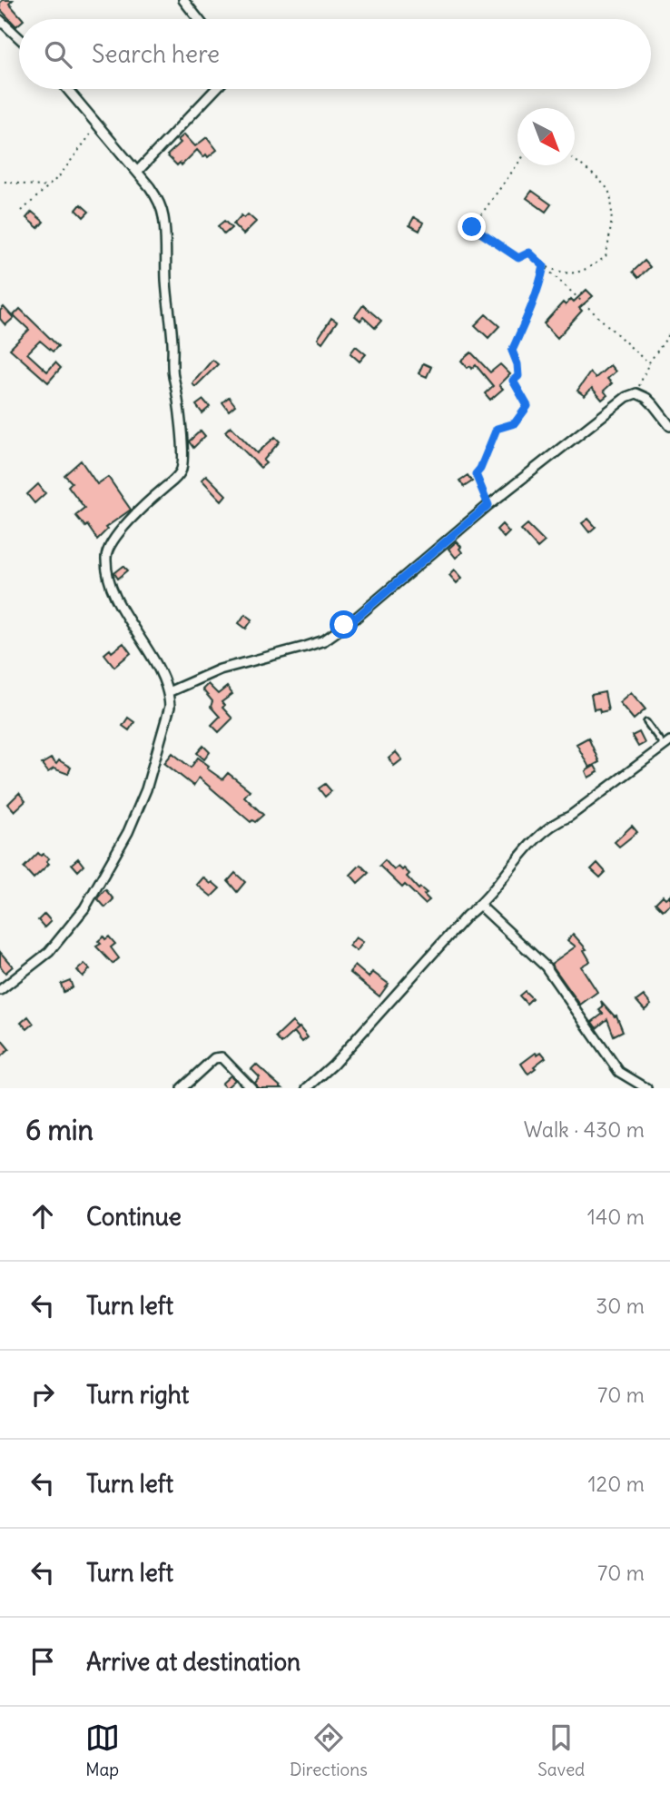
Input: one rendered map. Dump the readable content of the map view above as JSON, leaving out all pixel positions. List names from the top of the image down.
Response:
{
  "north": "bottom right",
  "page": {
    "search": "Search here",
    "heading": ["6 min", "Walk · 430 m"],
    "list": [
      ["Continue", "140 m"],
      ["Turn left", "30 m"],
      ["Turn right", "70 m"],
      ["Turn left", "120 m"],
      ["Turn left", "70 m"],
      "Arrive at destination"
    ],
    "nav": ["Map", "Directions", "Saved"]
  }
}
